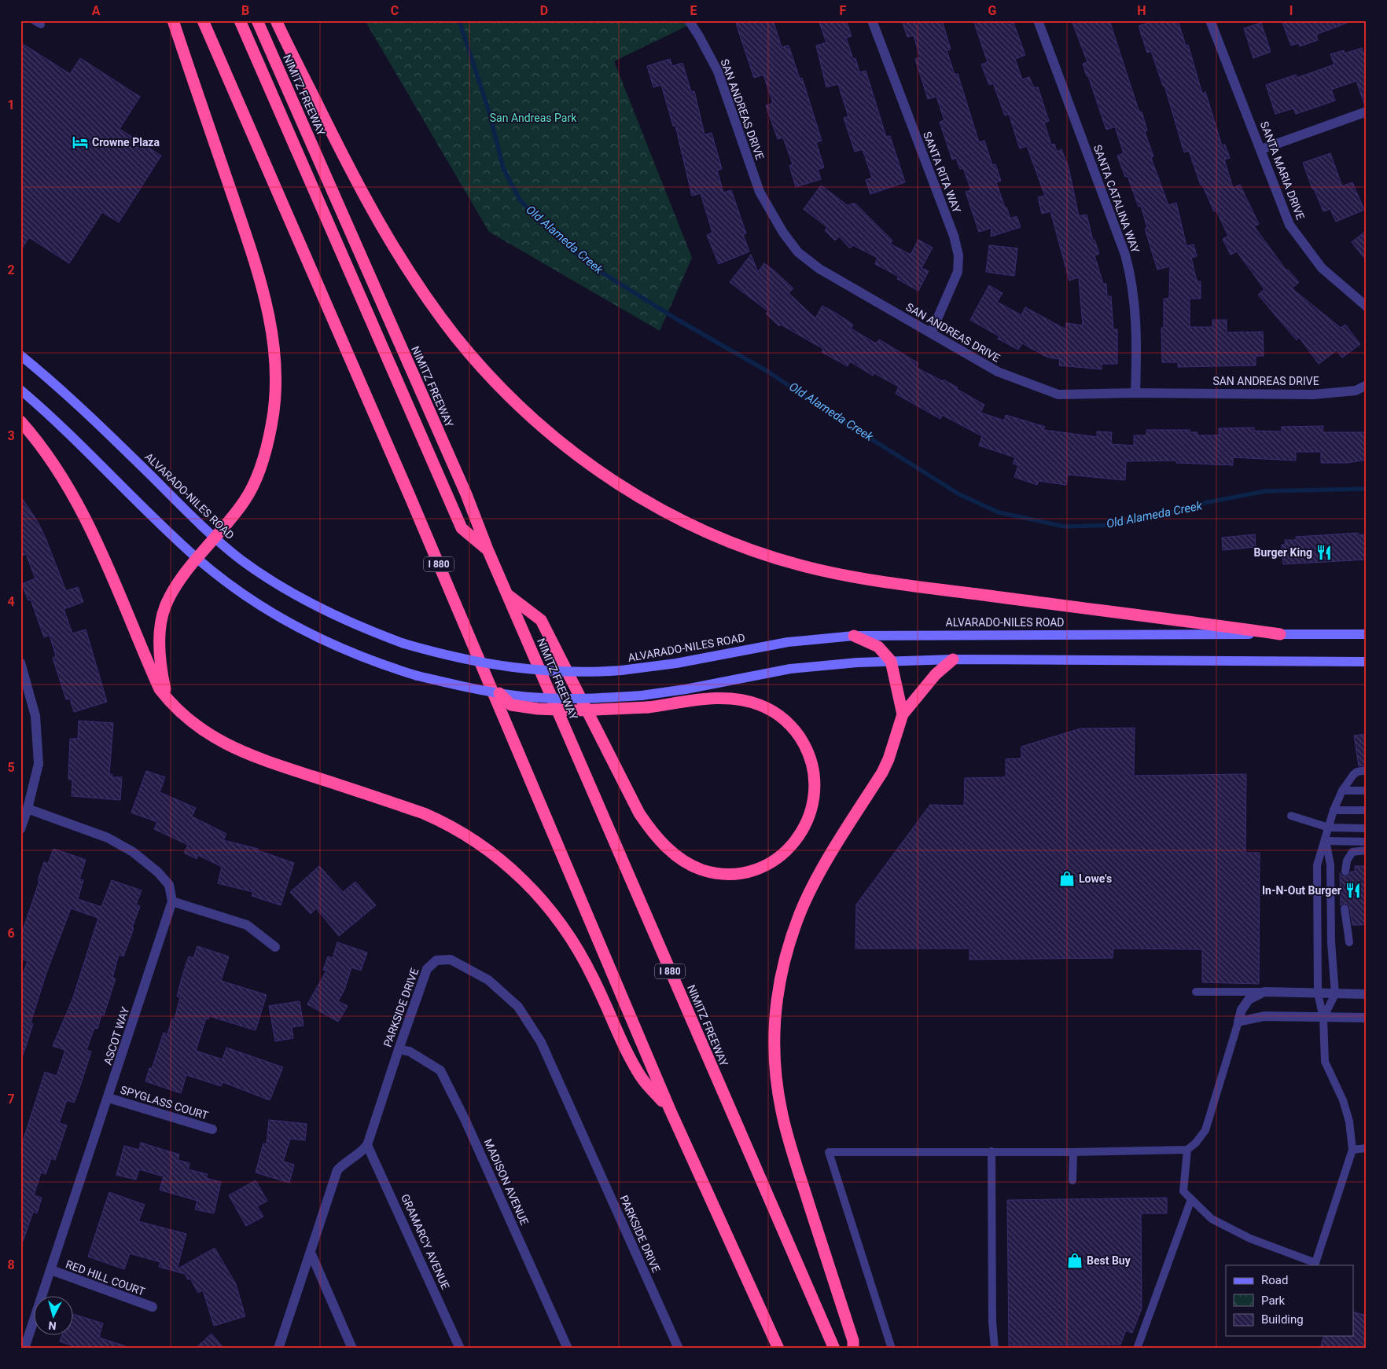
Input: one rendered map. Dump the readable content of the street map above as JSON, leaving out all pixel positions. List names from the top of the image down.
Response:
{
  "streets": {
    "highway": ["NIMITZ FREEWAY", "I 880"],
    "main road": ["ALVARADO-NILES ROAD"],
    "street": [
      "SAN ANDREAS DRIVE",
      "SANTA MARIA DRIVE",
      "SANTA RITA WAY",
      "SANTA CATALINA WAY",
      "PARKSIDE DRIVE",
      "ASCOT WAY",
      "SPYGLASS COURT",
      "MADISON AVENUE",
      "GRAMARCY AVENUE",
      "RED HILL COURT"
    ]
  },
  "crossings": [
    ["NIMITZ FREEWAY", "I 880"],
    ["SAN ANDREAS DRIVE", "SANTA RITA WAY"],
    ["SAN ANDREAS DRIVE", "SANTA CATALINA WAY"],
    ["PARKSIDE DRIVE", "MADISON AVENUE"],
    ["PARKSIDE DRIVE", "GRAMARCY AVENUE"],
    ["ASCOT WAY", "SPYGLASS COURT"],
    ["ASCOT WAY", "RED HILL COURT"]
  ],
  "water": ["Old Alameda Creek"],
  "parks": ["San Andreas Park"],
  "places": {
    "hotel": ["Crowne Plaza"],
    "restaurant": ["Burger King", "In-N-Out Burger"],
    "shop": ["Lowe's", "Best Buy"]
  },
  "legend": ["Road", "Park", "Building"],
  "north": "bottom",
  "grid": {
    "columns": [
      "A",
      "B",
      "C",
      "D",
      "E",
      "F",
      "G",
      "H",
      "I"
    ],
    "rows": [
      "1",
      "2",
      "3",
      "4",
      "5",
      "6",
      "7",
      "8"
    ]
  }
}
